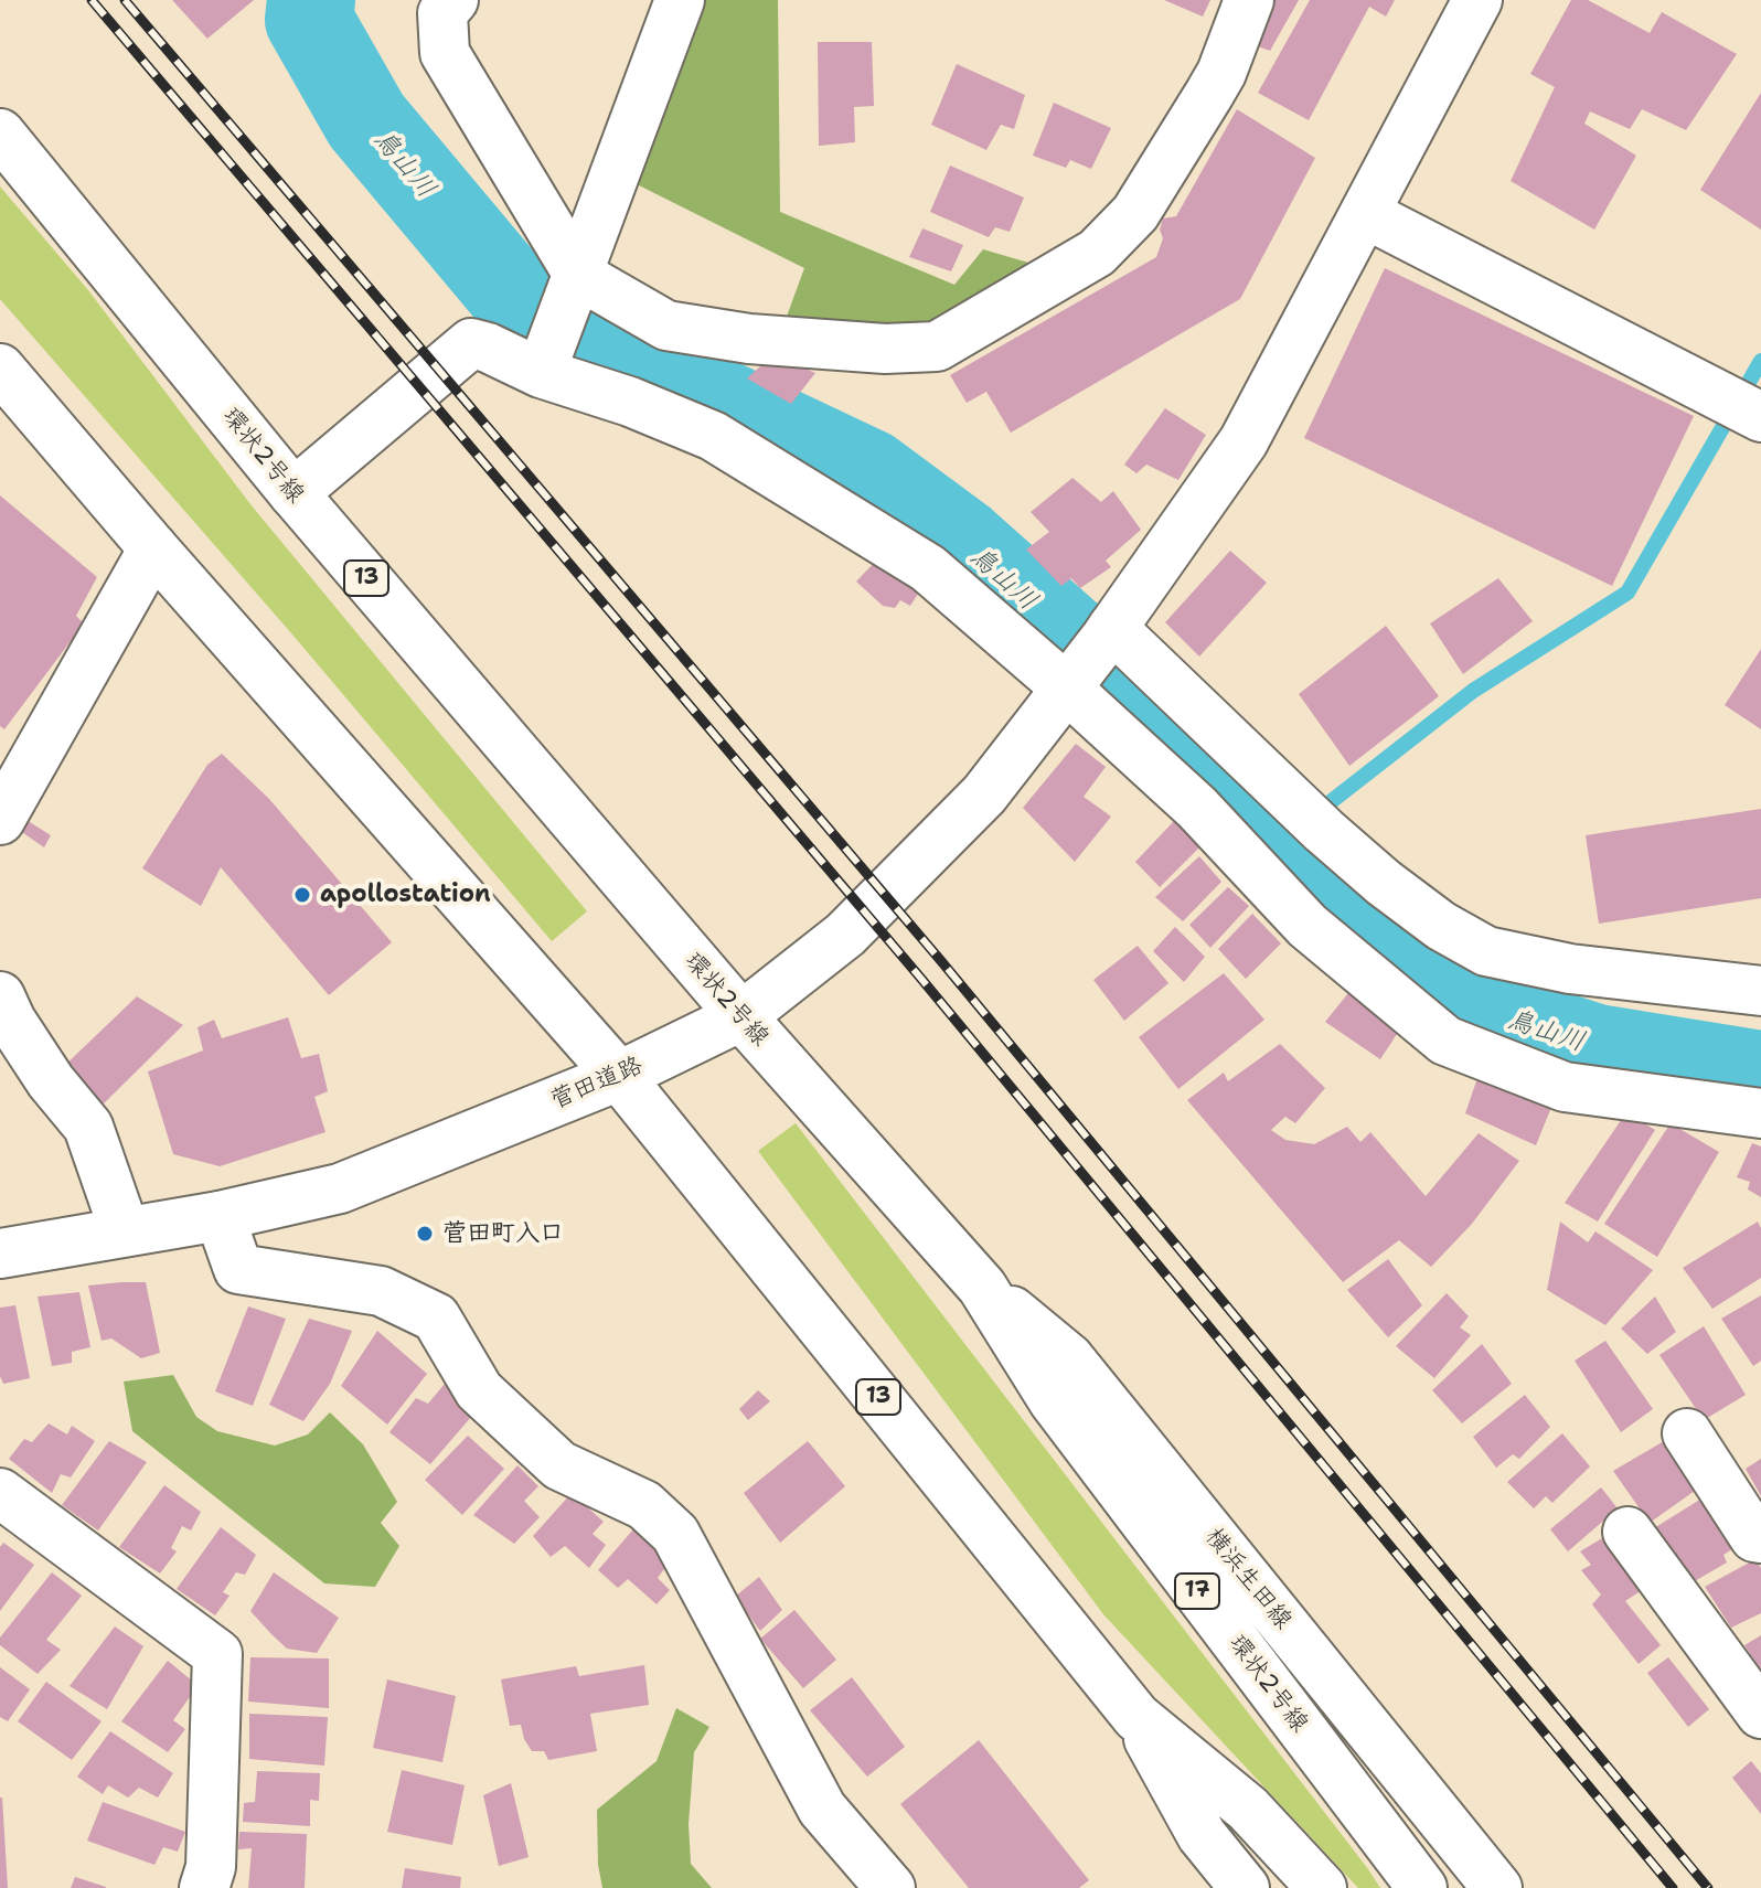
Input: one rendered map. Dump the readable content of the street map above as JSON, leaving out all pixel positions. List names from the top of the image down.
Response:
{
  "streets": {
    "street": [
      "環状2号線",
      "13",
      "菅田道路",
      "横浜生田線",
      "17"
    ]
  },
  "crossings": [
    ["環状2号線", "菅田道路"],
    ["環状2号線", "横浜生田線"],
    ["13", "菅田道路"]
  ],
  "water": ["鳥山川"],
  "places": ["apollostation", "菅田町入口"]
}
